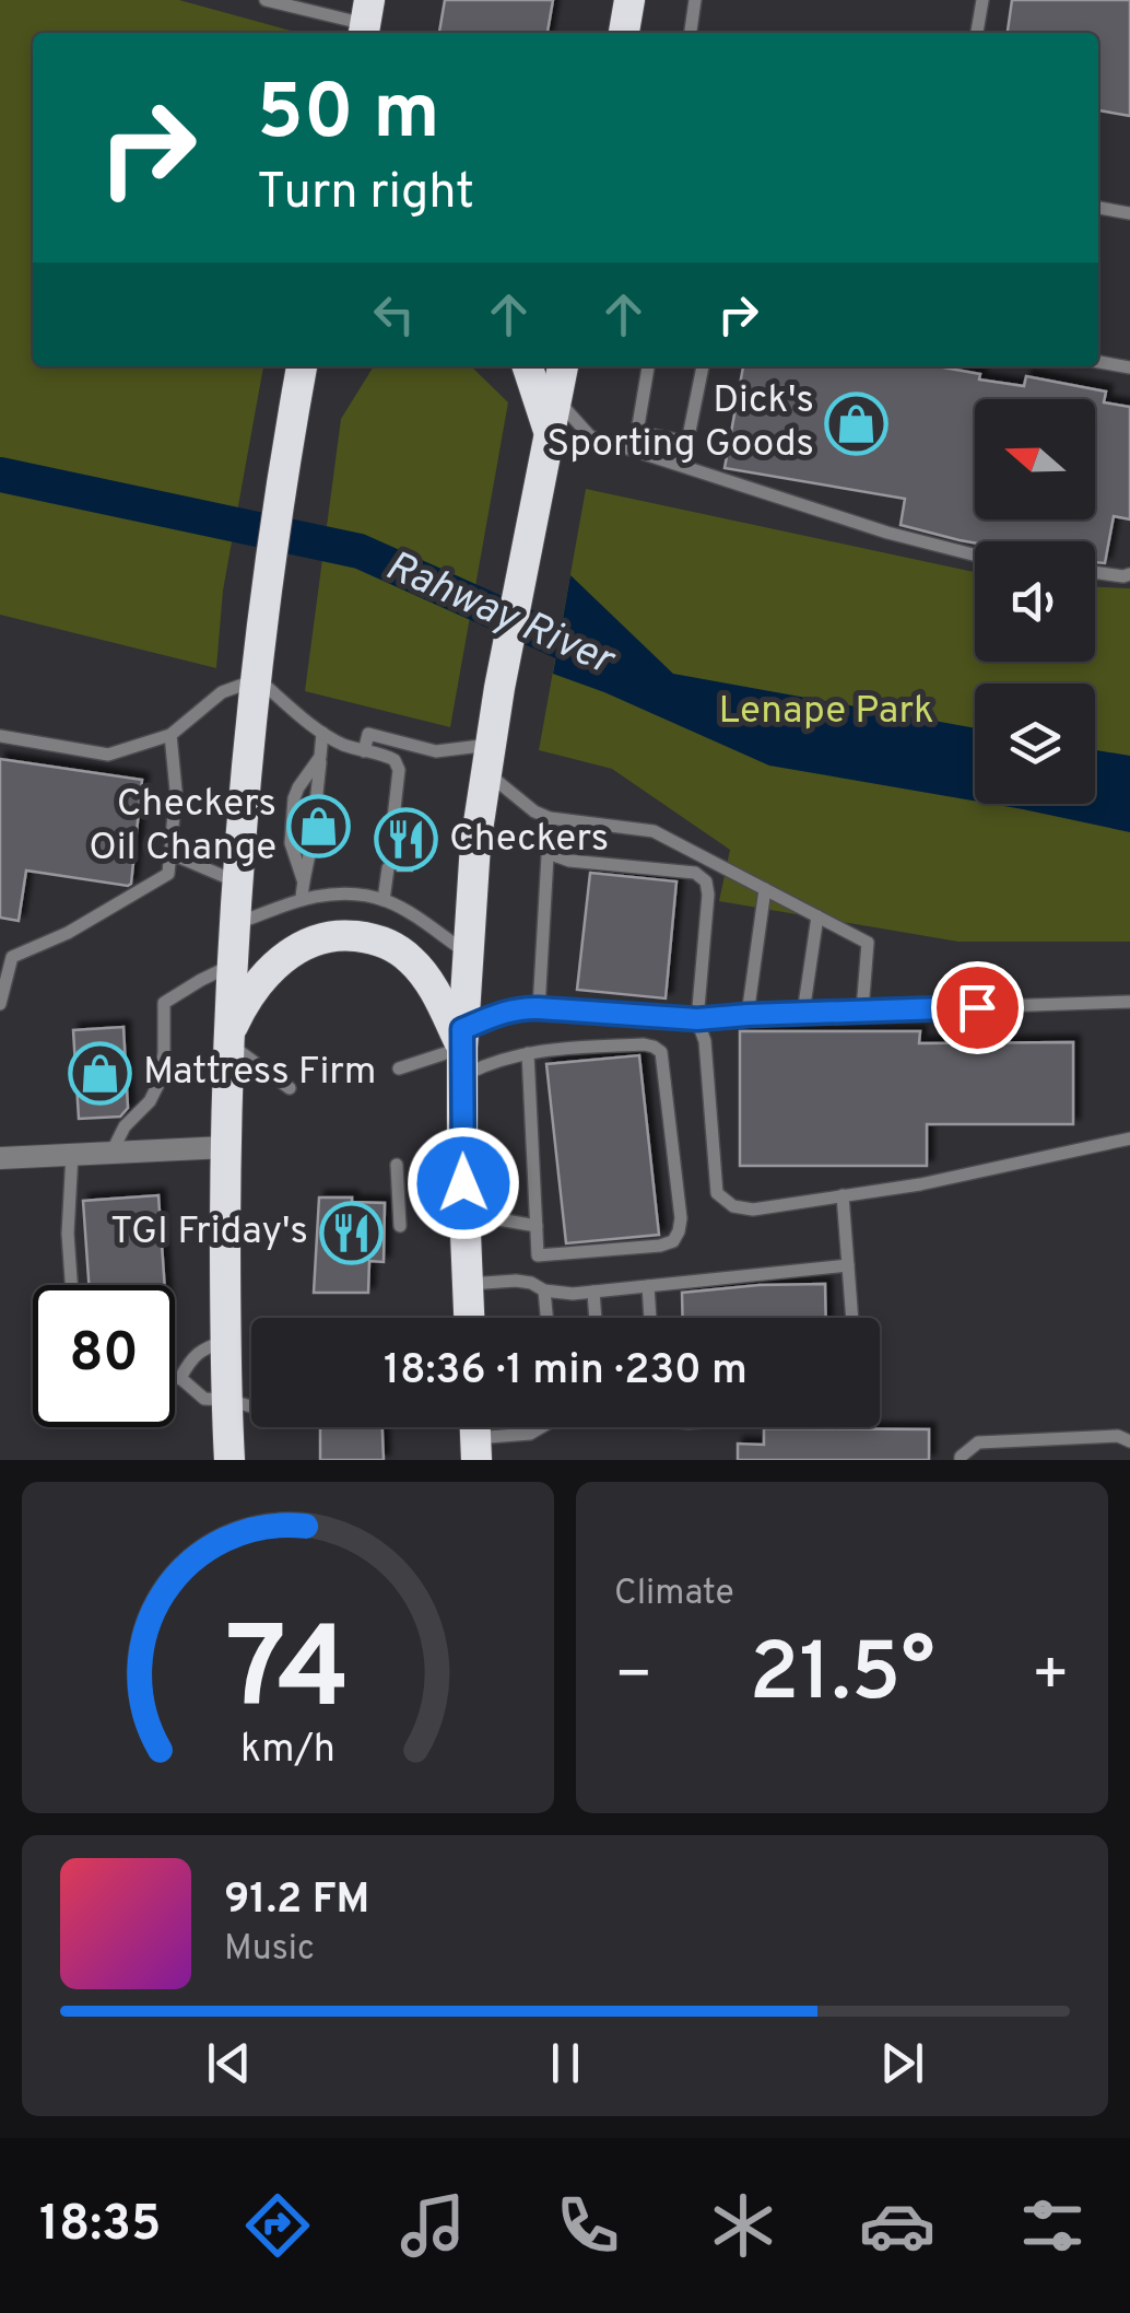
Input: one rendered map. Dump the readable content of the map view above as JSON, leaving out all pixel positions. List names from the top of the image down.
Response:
{
  "water": ["Rahway River"],
  "parks": ["Lenape Park"],
  "places": {
    "shop": ["Dick's Sporting Goods", "Checkers Oil Change", "Mattress Firm"],
    "restaurant": ["Checkers", "TGI Friday's"]
  },
  "north": "left",
  "page": {
    "turn": ["50 m", "Turn right"],
    "limit": "80",
    "trip": "18:36 · 1 min · 230 m",
    "tile": "Climate",
    "heat": ["−", "21.5°", "+"],
    "song": ["91.2 FM", "Music"],
    "tabs": "18:35",
    "gauge": ["74", "km/h"]
  }
}
